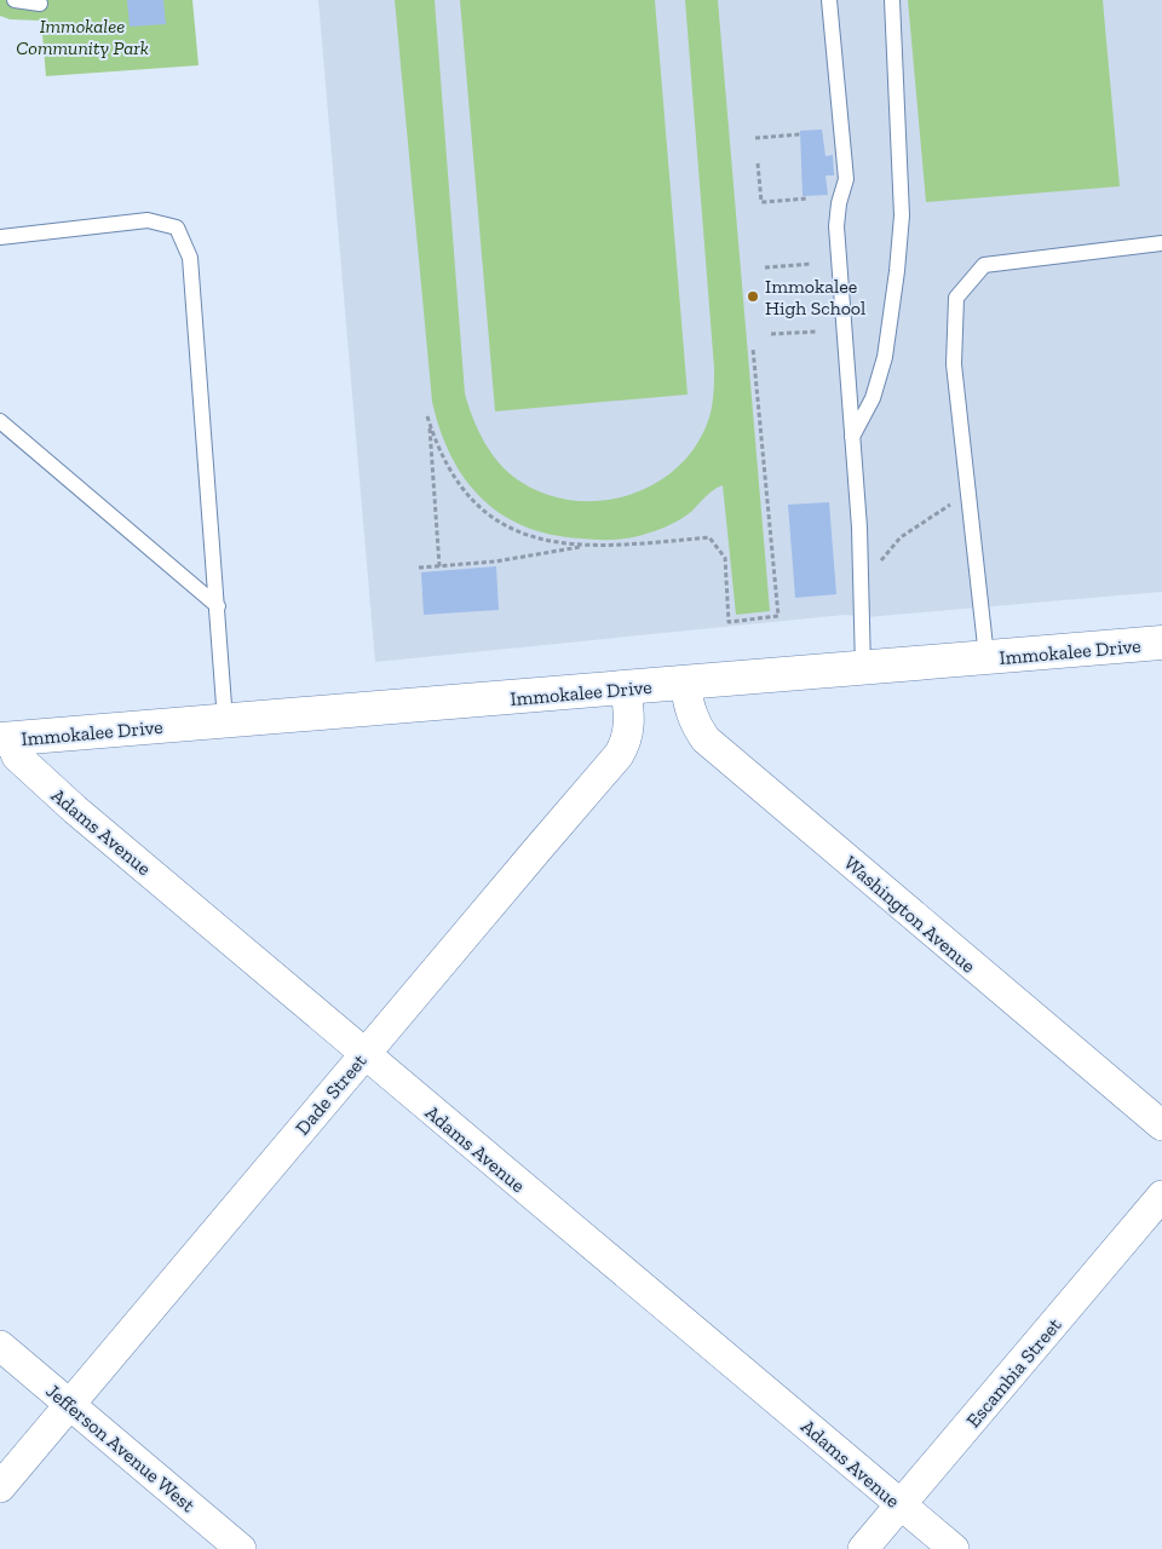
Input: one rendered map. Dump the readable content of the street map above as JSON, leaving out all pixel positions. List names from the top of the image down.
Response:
{
  "streets": {
    "street": [
      "Immokalee Drive",
      "Adams Avenue",
      "Washington Avenue",
      "Dade Street",
      "Escambia Street",
      "Jefferson Avenue West"
    ]
  },
  "crossings": [
    ["Immokalee Drive", "Adams Avenue"],
    ["Immokalee Drive", "Washington Avenue"],
    ["Immokalee Drive", "Dade Street"],
    ["Adams Avenue", "Dade Street"],
    ["Adams Avenue", "Escambia Street"],
    ["Dade Street", "Jefferson Avenue West"]
  ],
  "parks": ["Immokalee Community Park"],
  "places": ["Immokalee High School"]
}
